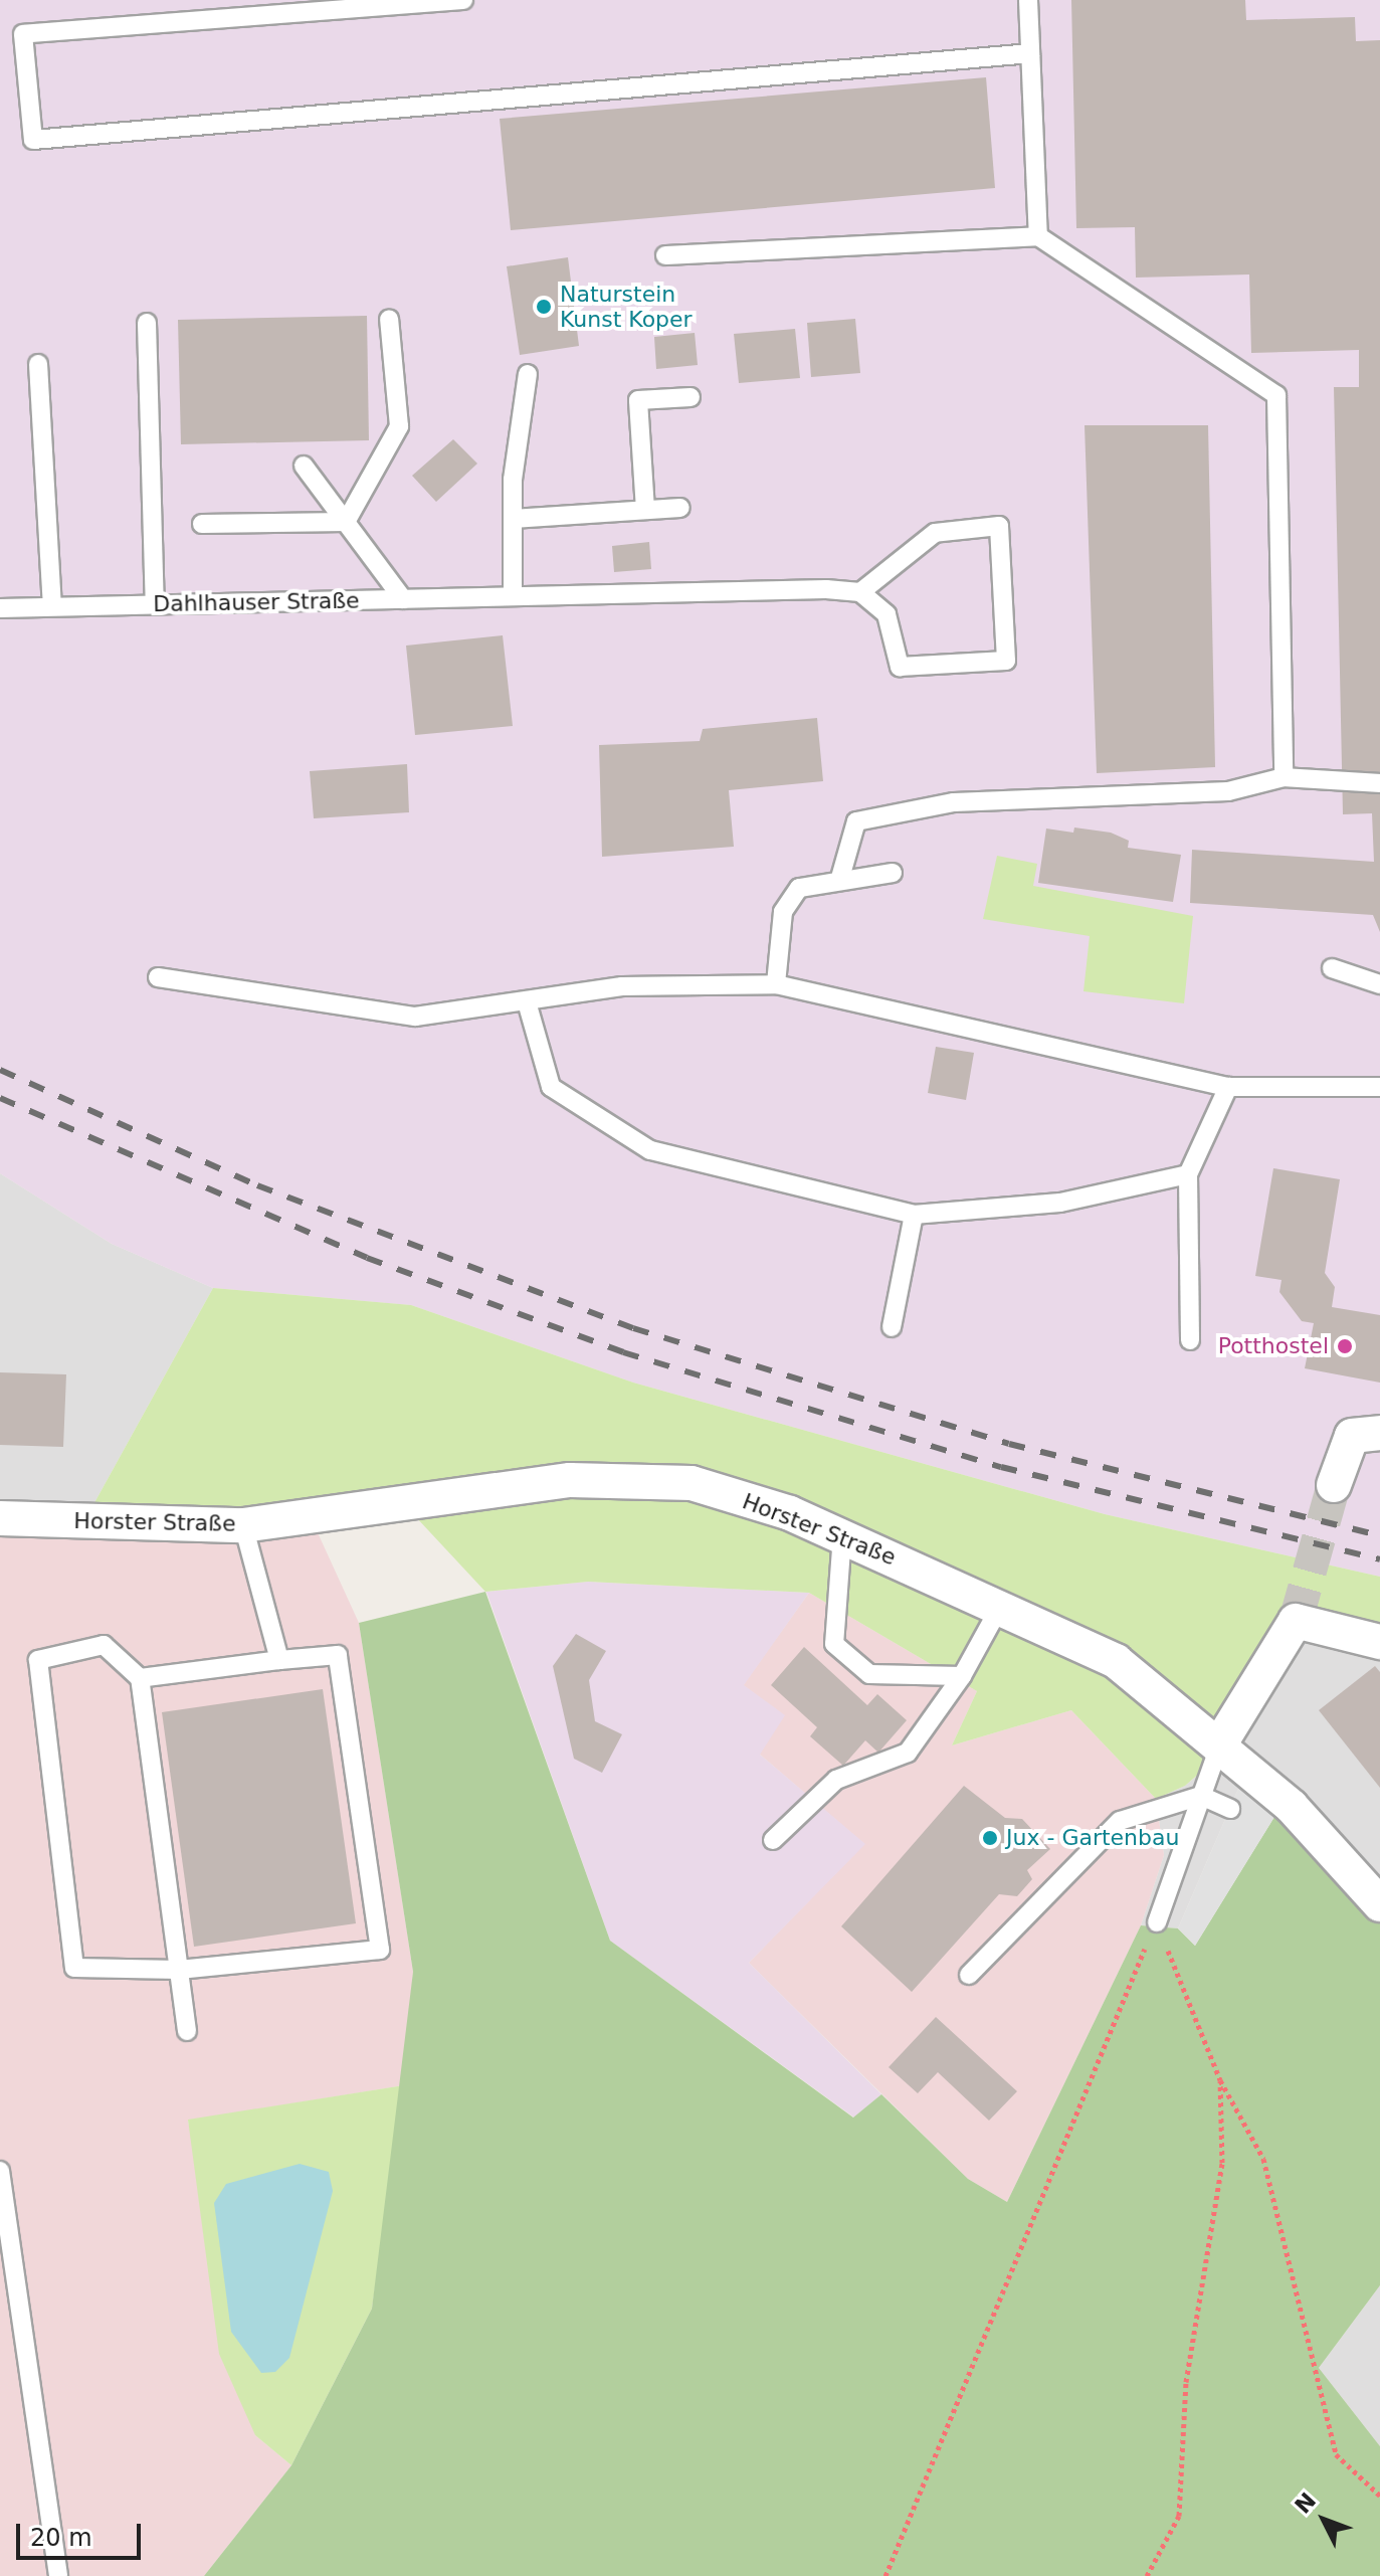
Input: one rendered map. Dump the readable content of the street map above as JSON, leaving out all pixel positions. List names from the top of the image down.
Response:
{
  "streets": {
    "street": ["Horster Straße"],
    "lane": ["Dahlhauser Straße"]
  },
  "places": ["Naturstein Kunst Koper", "Potthostel", "Jux - Gartenbau"],
  "scale_bar": "20 m",
  "north": "top left"
}
